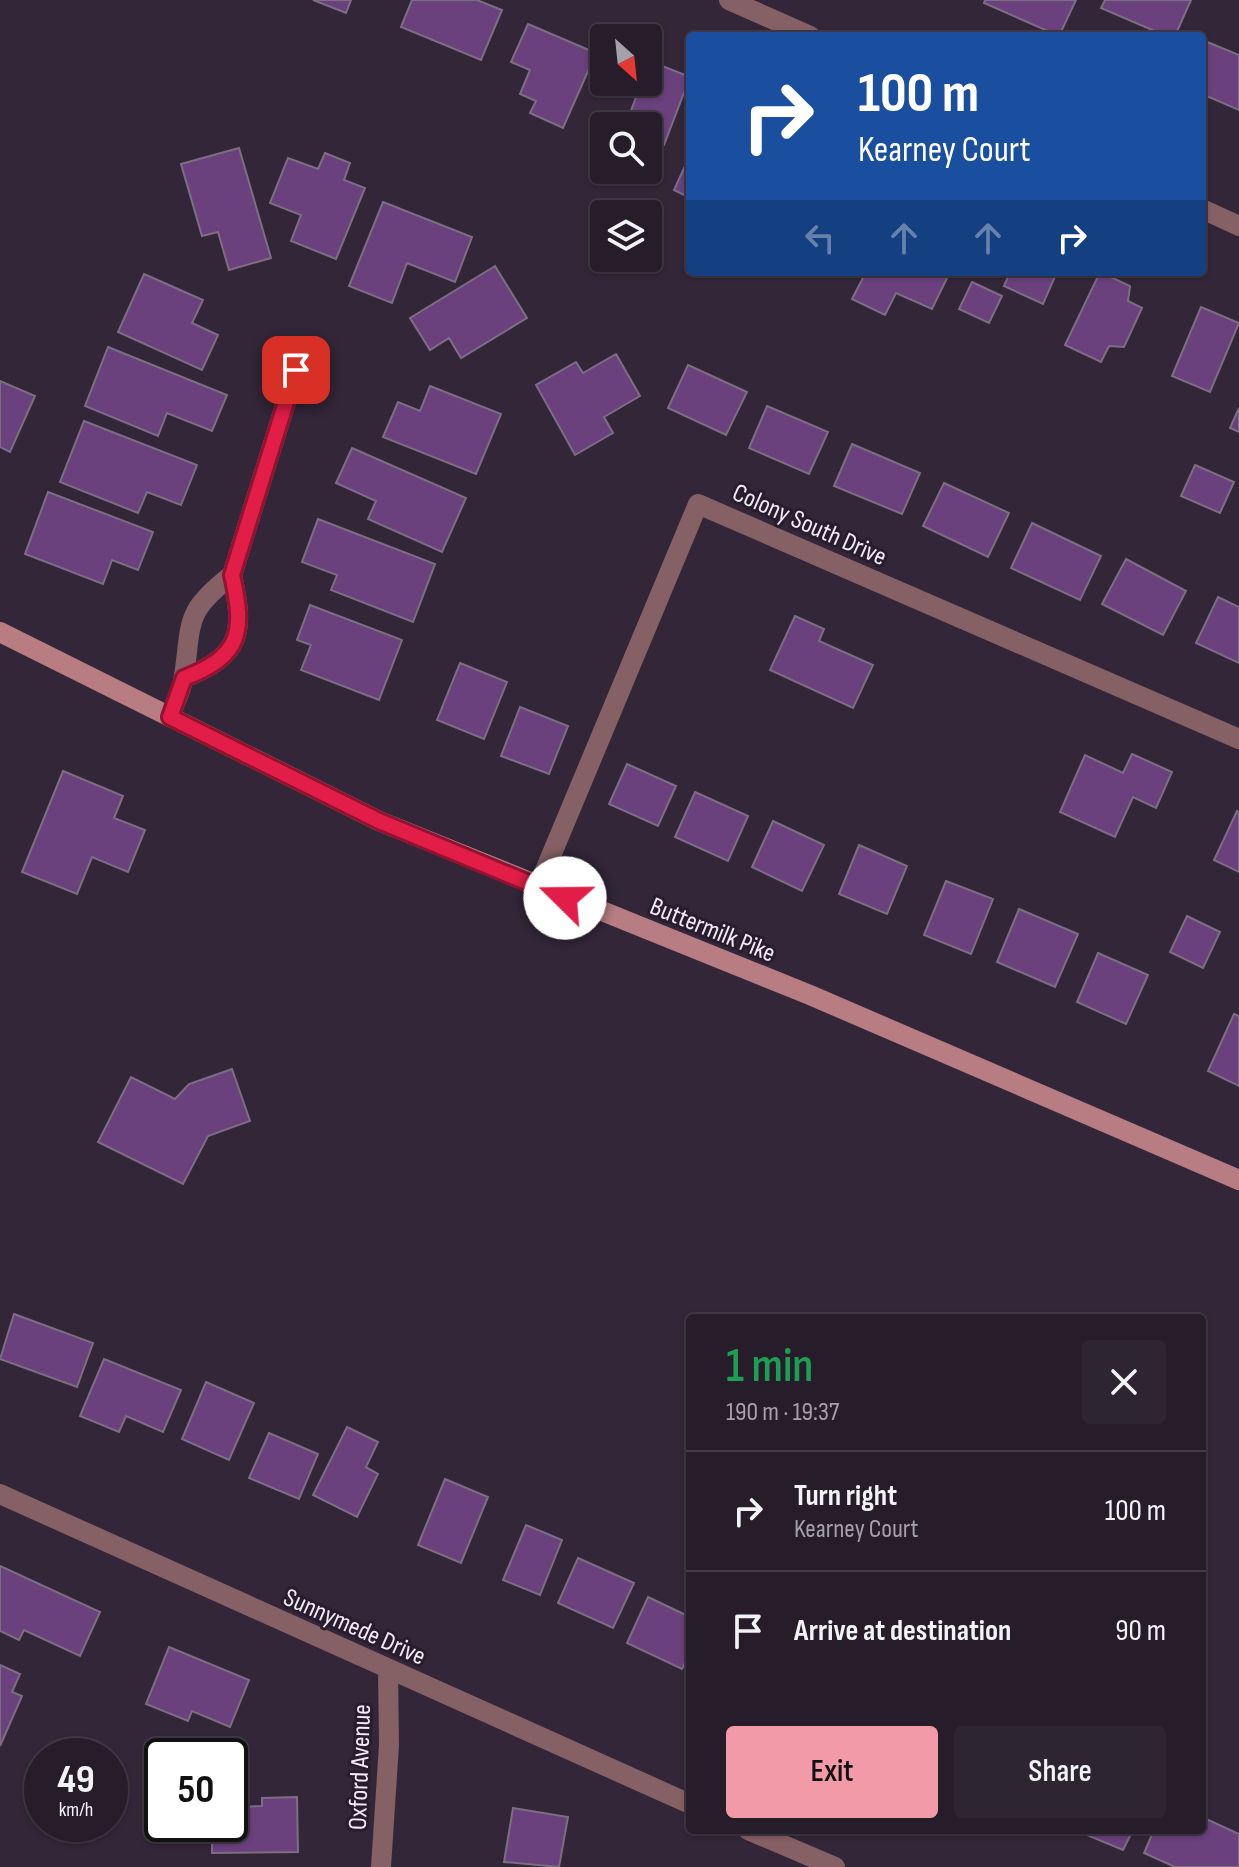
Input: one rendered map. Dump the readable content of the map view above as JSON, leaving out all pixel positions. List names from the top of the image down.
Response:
{
  "streets": {
    "main road": ["Buttermilk Pike"],
    "street": ["Colony South Drive", "Sunnymede Drive", "Oxford Avenue"]
  },
  "crossings": [
    ["Colony South Drive", "Buttermilk Pike"],
    ["Sunnymede Drive", "Oxford Avenue"]
  ],
  "north": "bottom right",
  "page": {
    "turn": ["100 m", "Kearney Court"],
    "heading": ["1 min", "190 m · 19:37"],
    "list": [
      {
        "name": "Turn right",
        "note": "Kearney Court",
        "value": "100 m"
      },
      {
        "name": "Arrive at destination",
        "value": "90 m"
      }
    ],
    "buttons": ["Exit", "Share"],
    "speed": "49 km/h",
    "limit": "50"
  }
}
